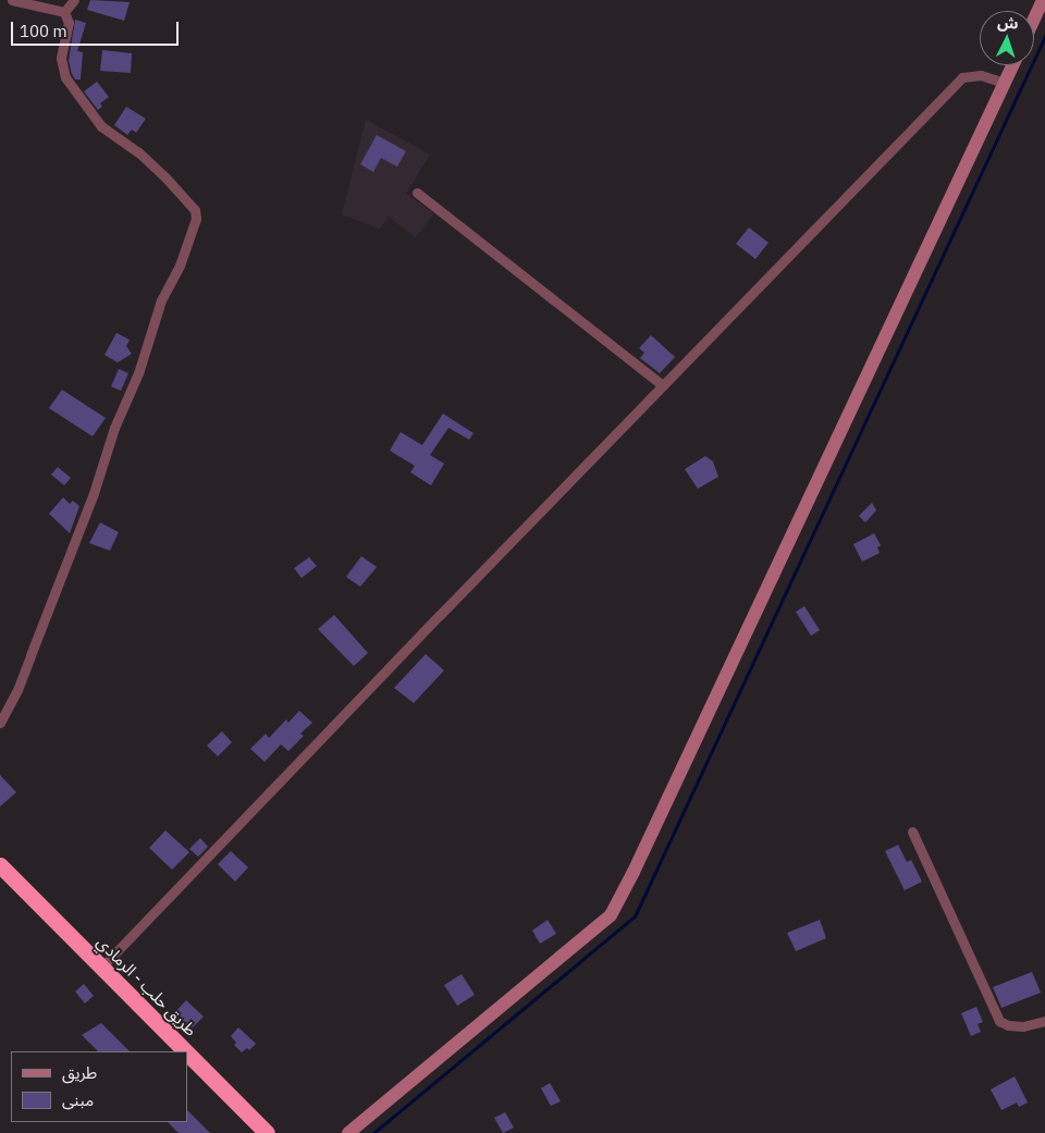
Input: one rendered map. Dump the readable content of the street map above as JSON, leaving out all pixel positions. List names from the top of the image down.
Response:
{
  "streets": {
    "highway": ["طريق حلب - الرمادي"]
  },
  "legend": ["طريق", "مبنى"],
  "scale_bar": "100 m",
  "north": "top"
}
